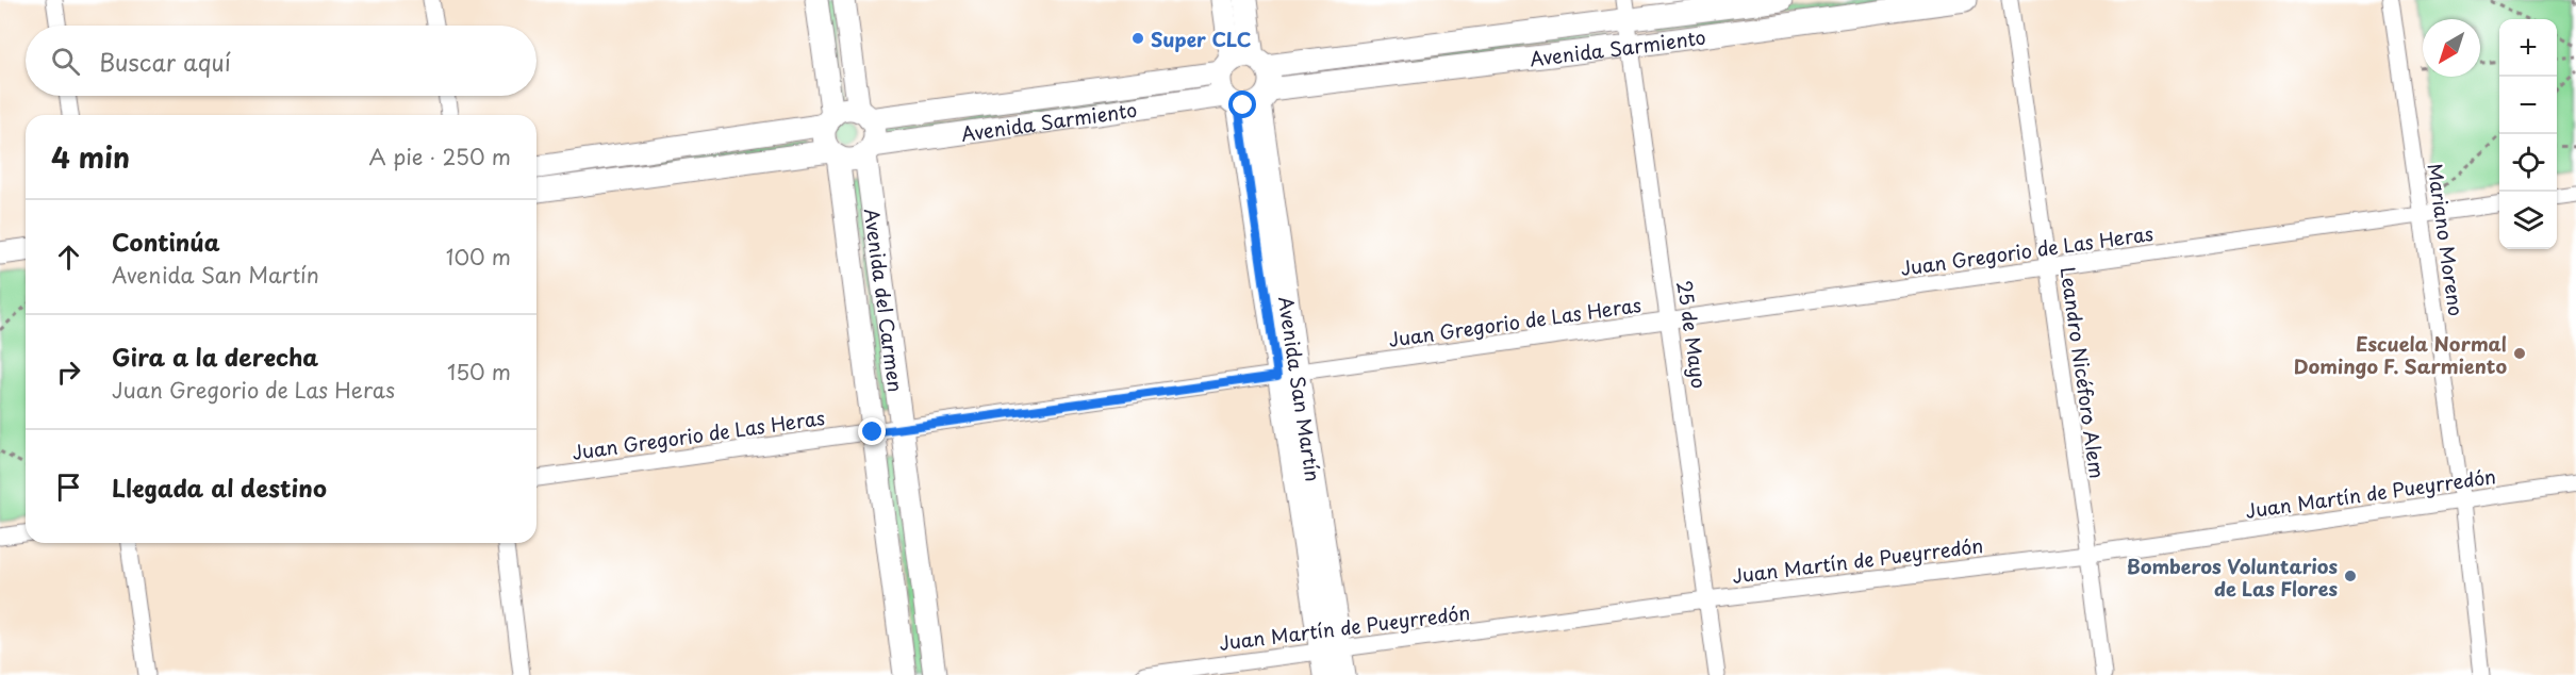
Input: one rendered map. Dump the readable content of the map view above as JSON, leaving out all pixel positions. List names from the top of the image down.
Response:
{
  "streets": {
    "main road": ["Avenida Sarmiento", "Avenida del Carmen", "Avenida San Martín"],
    "street": [
      "Mariano Moreno",
      "Juan Gregorio de Las Heras",
      "25 de Mayo",
      "Leandro Nicéforo Alem",
      "Juan Martín de Pueyrredón"
    ]
  },
  "crossings": [
    ["Avenida Sarmiento", "Avenida del Carmen"],
    ["Avenida Sarmiento", "25 de Mayo"],
    ["Avenida Sarmiento", "Avenida San Martín"],
    ["Mariano Moreno", "Juan Gregorio de Las Heras"],
    ["Mariano Moreno", "Juan Martín de Pueyrredón"],
    ["Juan Gregorio de Las Heras", "Avenida del Carmen"],
    ["Juan Gregorio de Las Heras", "25 de Mayo"],
    ["Juan Gregorio de Las Heras", "Leandro Nicéforo Alem"],
    ["Juan Gregorio de Las Heras", "Avenida San Martín"],
    ["25 de Mayo", "Juan Martín de Pueyrredón"],
    ["Leandro Nicéforo Alem", "Juan Martín de Pueyrredón"],
    ["Avenida San Martín", "Juan Martín de Pueyrredón"]
  ],
  "places": ["Super CLC", "Escuela Normal Domingo F. Sarmiento", "Bomberos Voluntarios de Las Flores"],
  "north": "bottom left",
  "page": {
    "map_buttons": ["+", "−"],
    "search": "Buscar aquí",
    "heading": ["4 min", "A pie · 250 m"],
    "list": [
      ["Continúa", "Avenida San Martín", "100 m"],
      ["Gira a la derecha", "Juan Gregorio de Las Heras", "150 m"],
      "Llegada al destino"
    ]
  }
}
